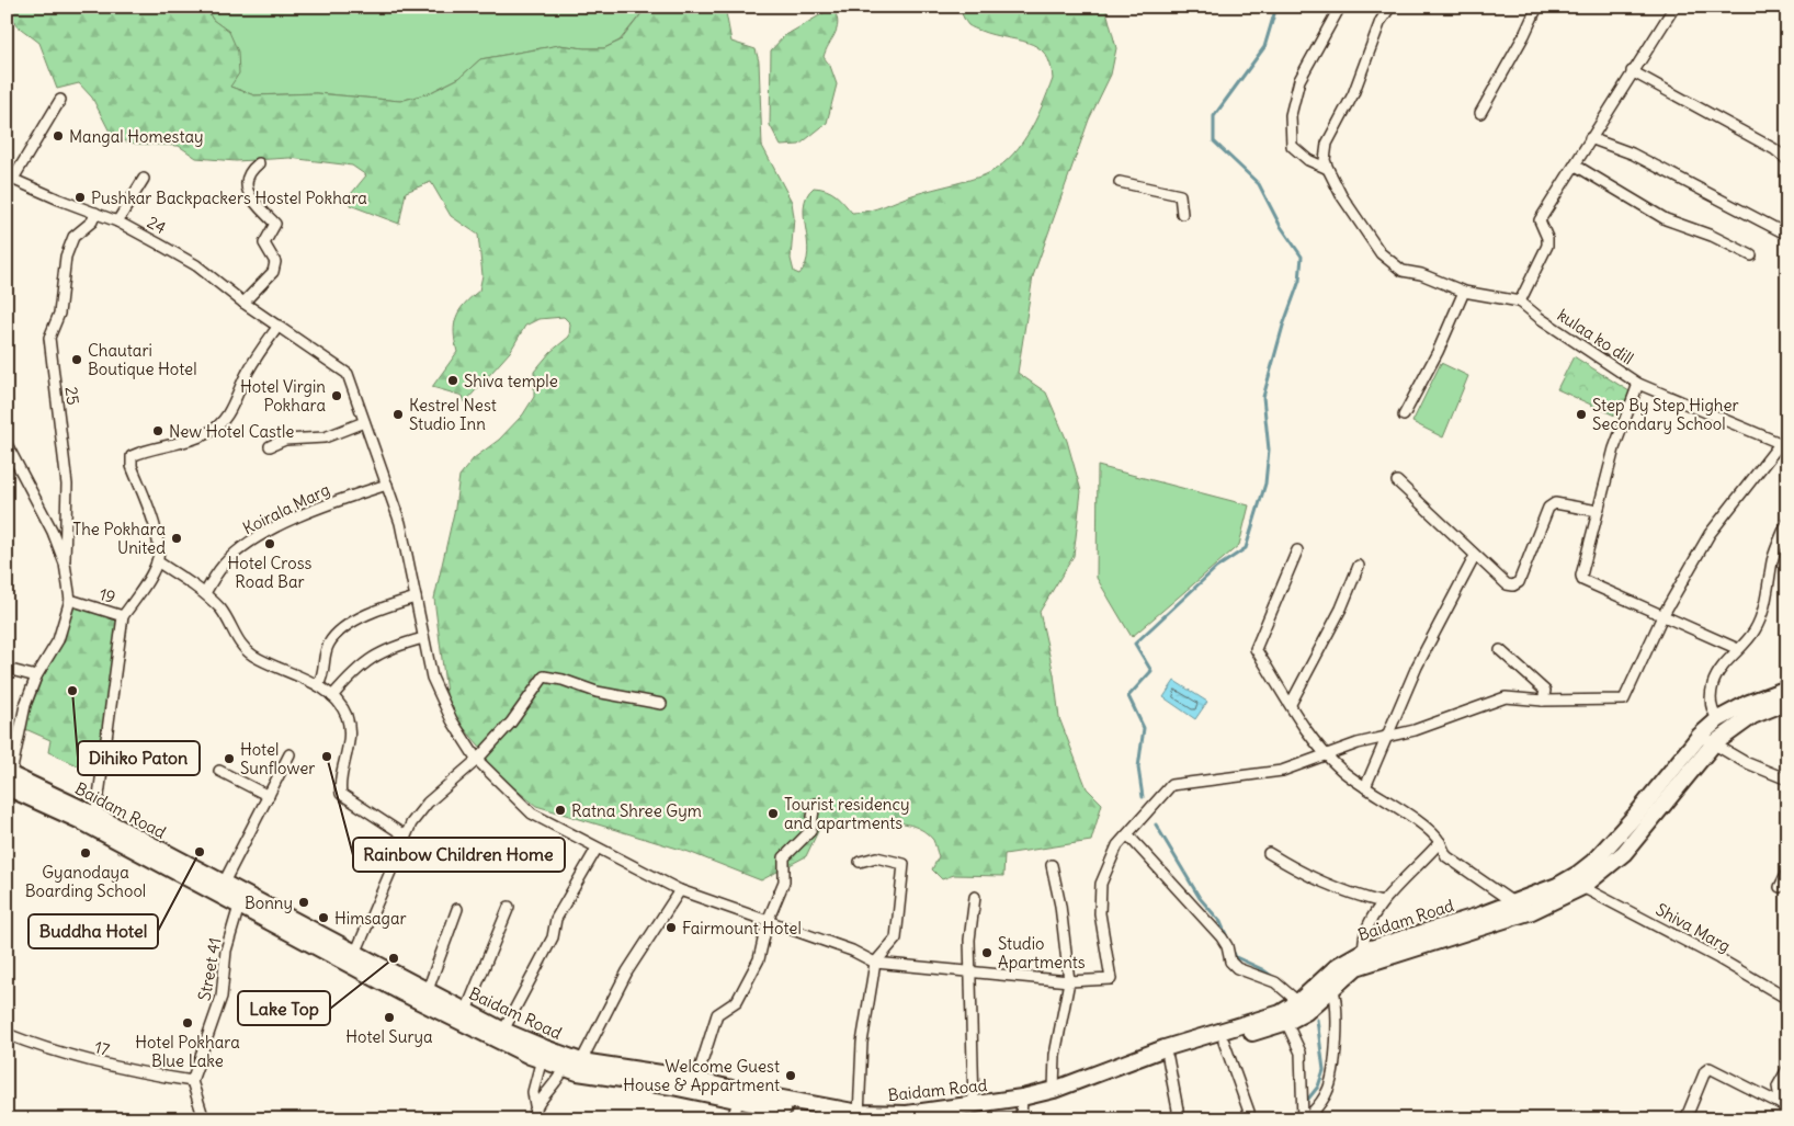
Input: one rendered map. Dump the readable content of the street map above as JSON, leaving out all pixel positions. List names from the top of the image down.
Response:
{
  "streets": {
    "main road": ["Baidam Road"],
    "street": [
      "24",
      "kulaa ko dill",
      "25",
      "Koirala Marg",
      "19",
      "Shiva Marg",
      "Street 41",
      "17"
    ]
  },
  "crossings": [
    ["24", "25"],
    ["24", "Koirala Marg"],
    ["19", "Baidam Road"],
    ["Baidam Road", "Shiva Marg"],
    ["Baidam Road", "Street 41"],
    ["Street 41", "17"]
  ],
  "places": [
    "Mangal Homestay",
    "Pushkar Backpackers Hostel Pokhara",
    "Chautari Boutique Hotel",
    "Shiva temple",
    "Hotel Virgin Pokhara",
    "Kestrel Nest Studio Inn",
    "Step By Step Higher Secondary School",
    "New Hotel Castle",
    "The Pokhara United",
    "Hotel Cross Road Bar",
    "Dihiko Paton",
    "Rainbow Children Home",
    "Hotel Sunflower",
    "Ratna Shree Gym",
    "Tourist residency and apartments",
    "Buddha Hotel",
    "Gyanodaya Boarding School",
    "Bonny",
    "Himsagar",
    "Fairmount Hotel",
    "Studio Apartments",
    "Lake Top",
    "Hotel Surya",
    "Hotel Pokhara Blue Lake",
    "Welcome Guest House & Appartment"
  ]
}
